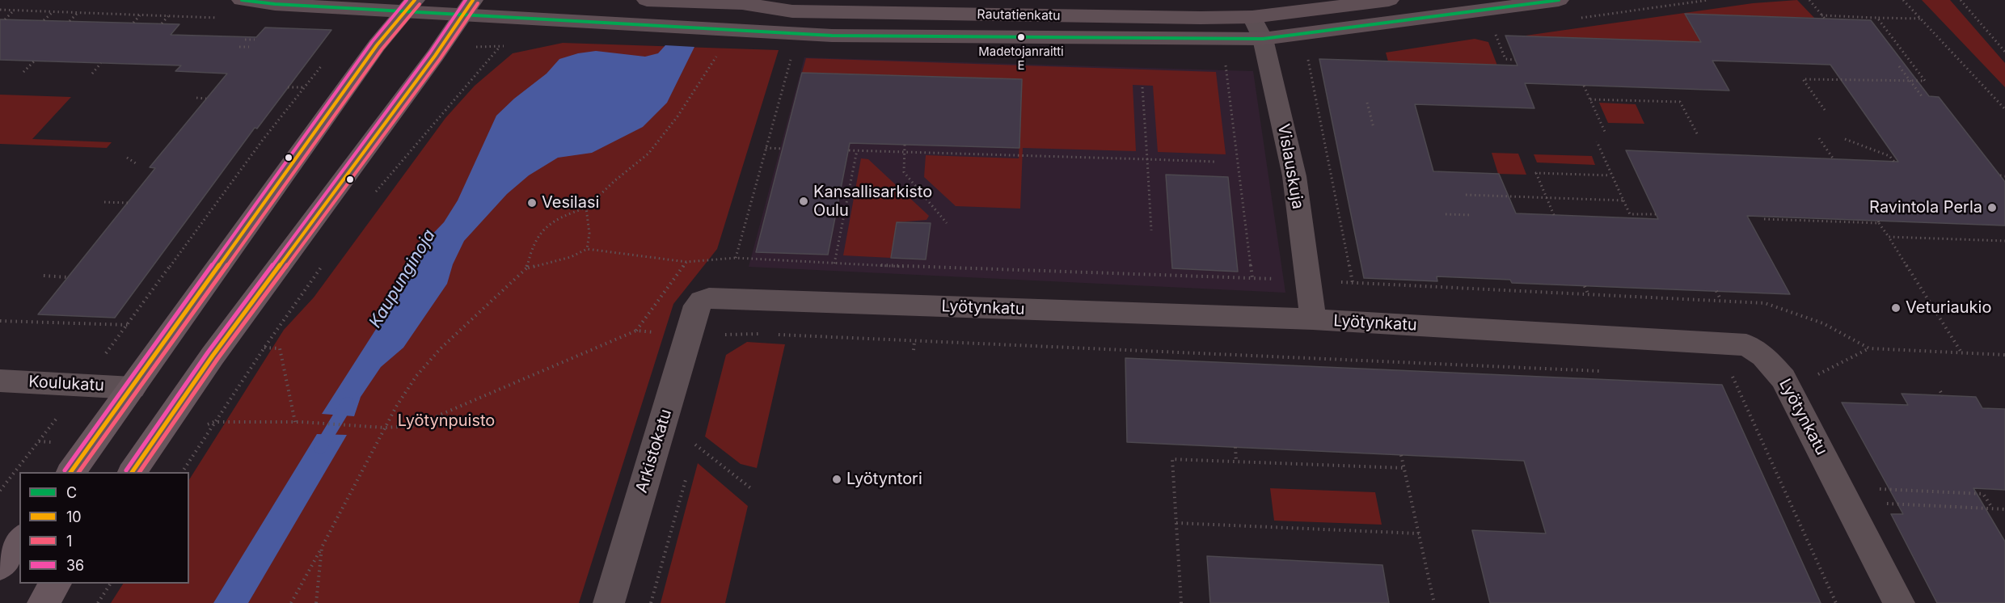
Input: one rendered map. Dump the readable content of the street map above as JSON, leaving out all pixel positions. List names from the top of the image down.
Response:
{
  "streets": {
    "main road": ["Rautatienkatu"],
    "street": [
      "Vislauskuja",
      "Lyötynkatu",
      "Koulukatu",
      "Arkistokatu"
    ]
  },
  "crossings": [
    ["Rautatienkatu", "Vislauskuja"],
    ["Vislauskuja", "Lyötynkatu"],
    ["Lyötynkatu", "Arkistokatu"]
  ],
  "water": ["Kaupunginoja"],
  "parks": ["Lyötynpuisto"],
  "places": [
    "Madetojanraitti E",
    "Kansallisarkisto Oulu",
    "Vesilasi",
    "Ravintola Perla",
    "Veturiaukio",
    "Lyötyntori"
  ],
  "lines": [
    "transit line C",
    "transit line 10",
    "transit line 36",
    "transit line 1"
  ],
  "legend": [
    "C",
    "10",
    "1",
    "36"
  ]
}
